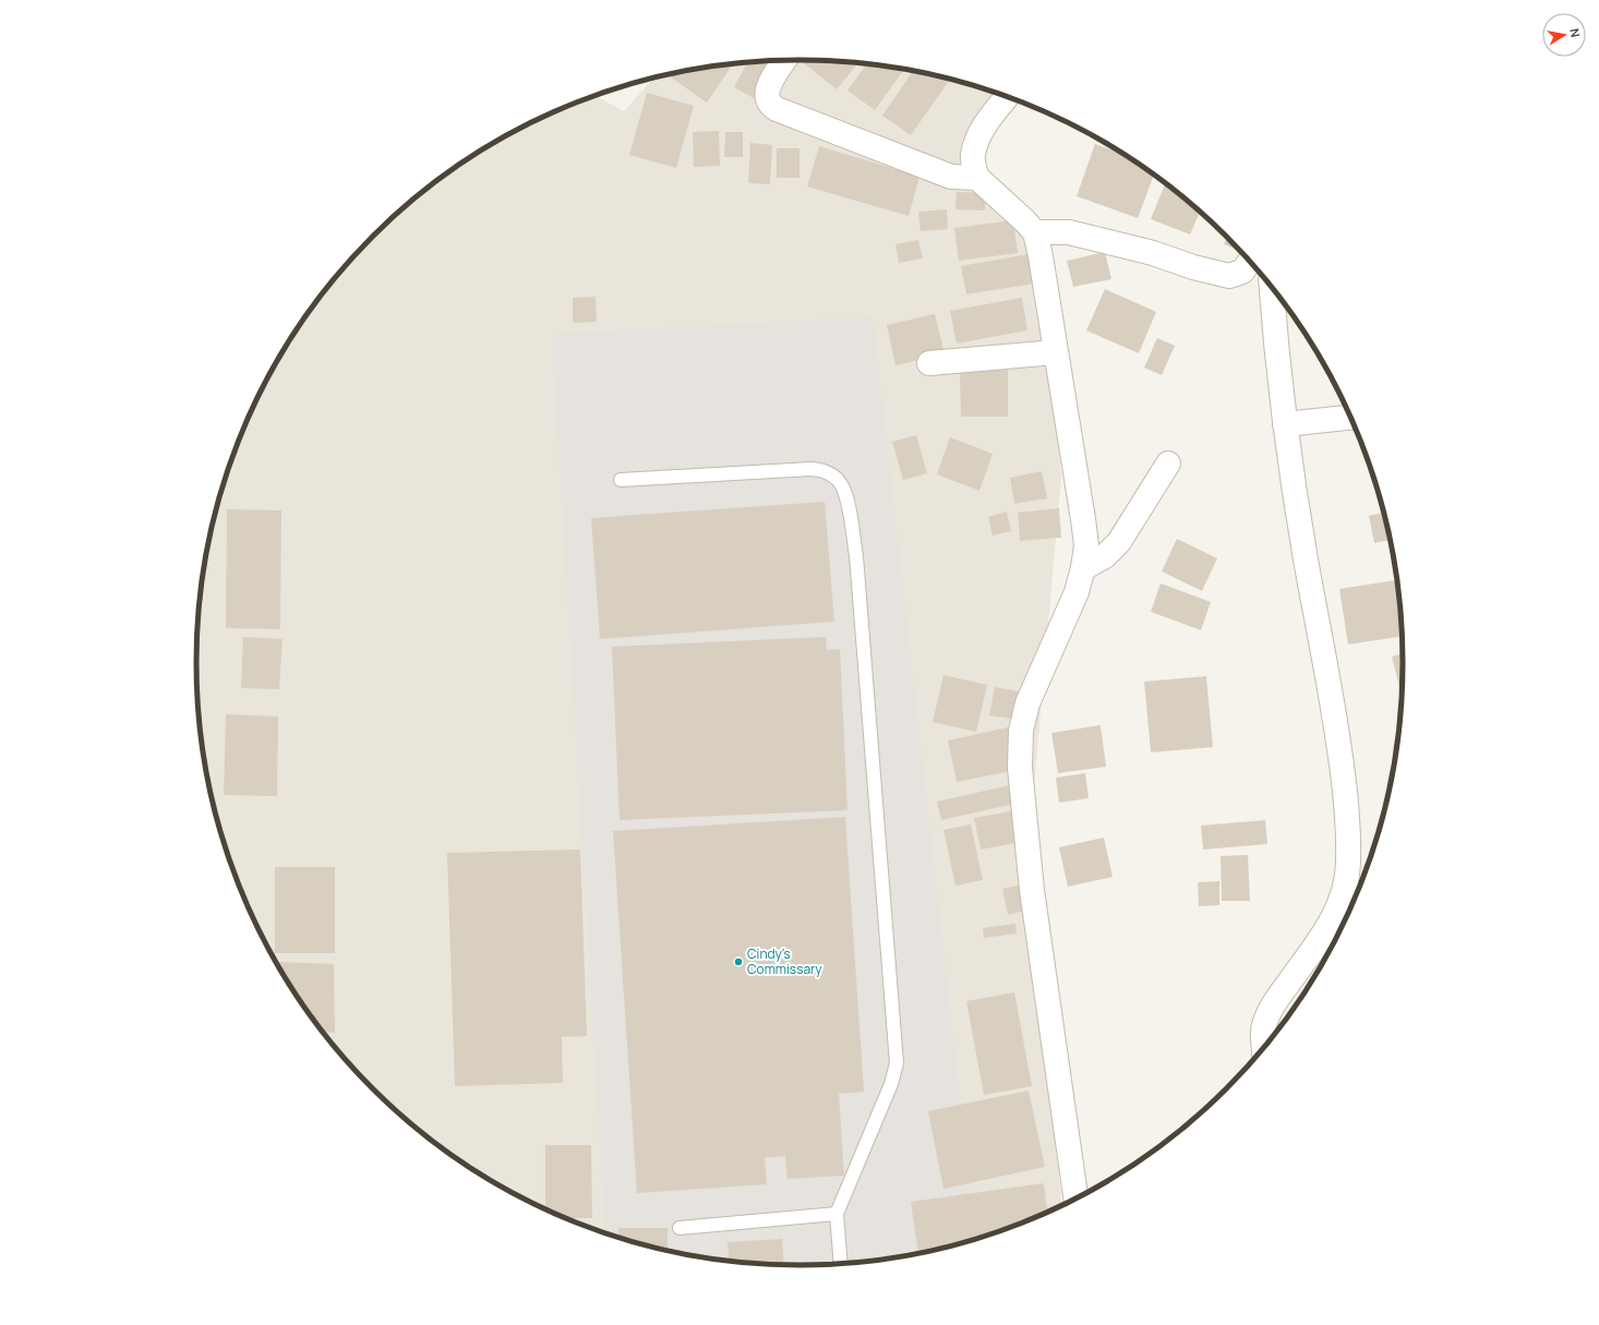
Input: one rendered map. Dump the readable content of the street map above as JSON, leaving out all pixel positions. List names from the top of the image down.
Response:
{
  "places": ["Cindy's Commissary"],
  "north": "right"
}
